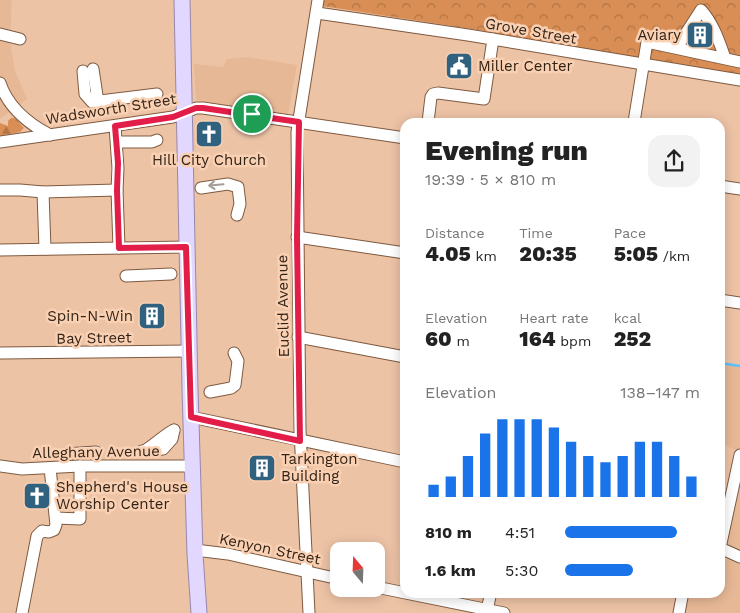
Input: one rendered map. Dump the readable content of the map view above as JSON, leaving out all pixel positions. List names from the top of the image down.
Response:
{
  "streets": {
    "street": [
      "Grove Street",
      "Wadsworth Street",
      "Euclid Avenue",
      "Bay Street",
      "Alleghany Avenue",
      "Kenyon Street"
    ]
  },
  "crossings": [
    ["Grove Street", "Euclid Avenue"],
    ["Wadsworth Street", "Euclid Avenue"],
    ["Euclid Avenue", "Kenyon Street"]
  ],
  "places": {
    "building": ["Aviary", "Spin-N-Win", "Tarkington Building"],
    "public building": ["Miller Center"],
    "church": ["Hill City Church", "Shepherd's House Worship Center"]
  },
  "north": "top",
  "page": {
    "heading": ["Evening run", "19:39 · 5 × 810 m"],
    "stats": [
      ["Distance", "4.05 km"],
      ["Time", "20:35"],
      ["Pace", "5:05 /km"],
      ["Elevation", "60 m"],
      ["Heart rate", "164 bpm"],
      ["kcal", "252"]
    ],
    "chart": ["Elevation", "138–147 m"],
    "list": [
      {
        "name": "810 m",
        "note": "4:51"
      },
      {
        "name": "1.6 km",
        "note": "5:30"
      }
    ]
  }
}
